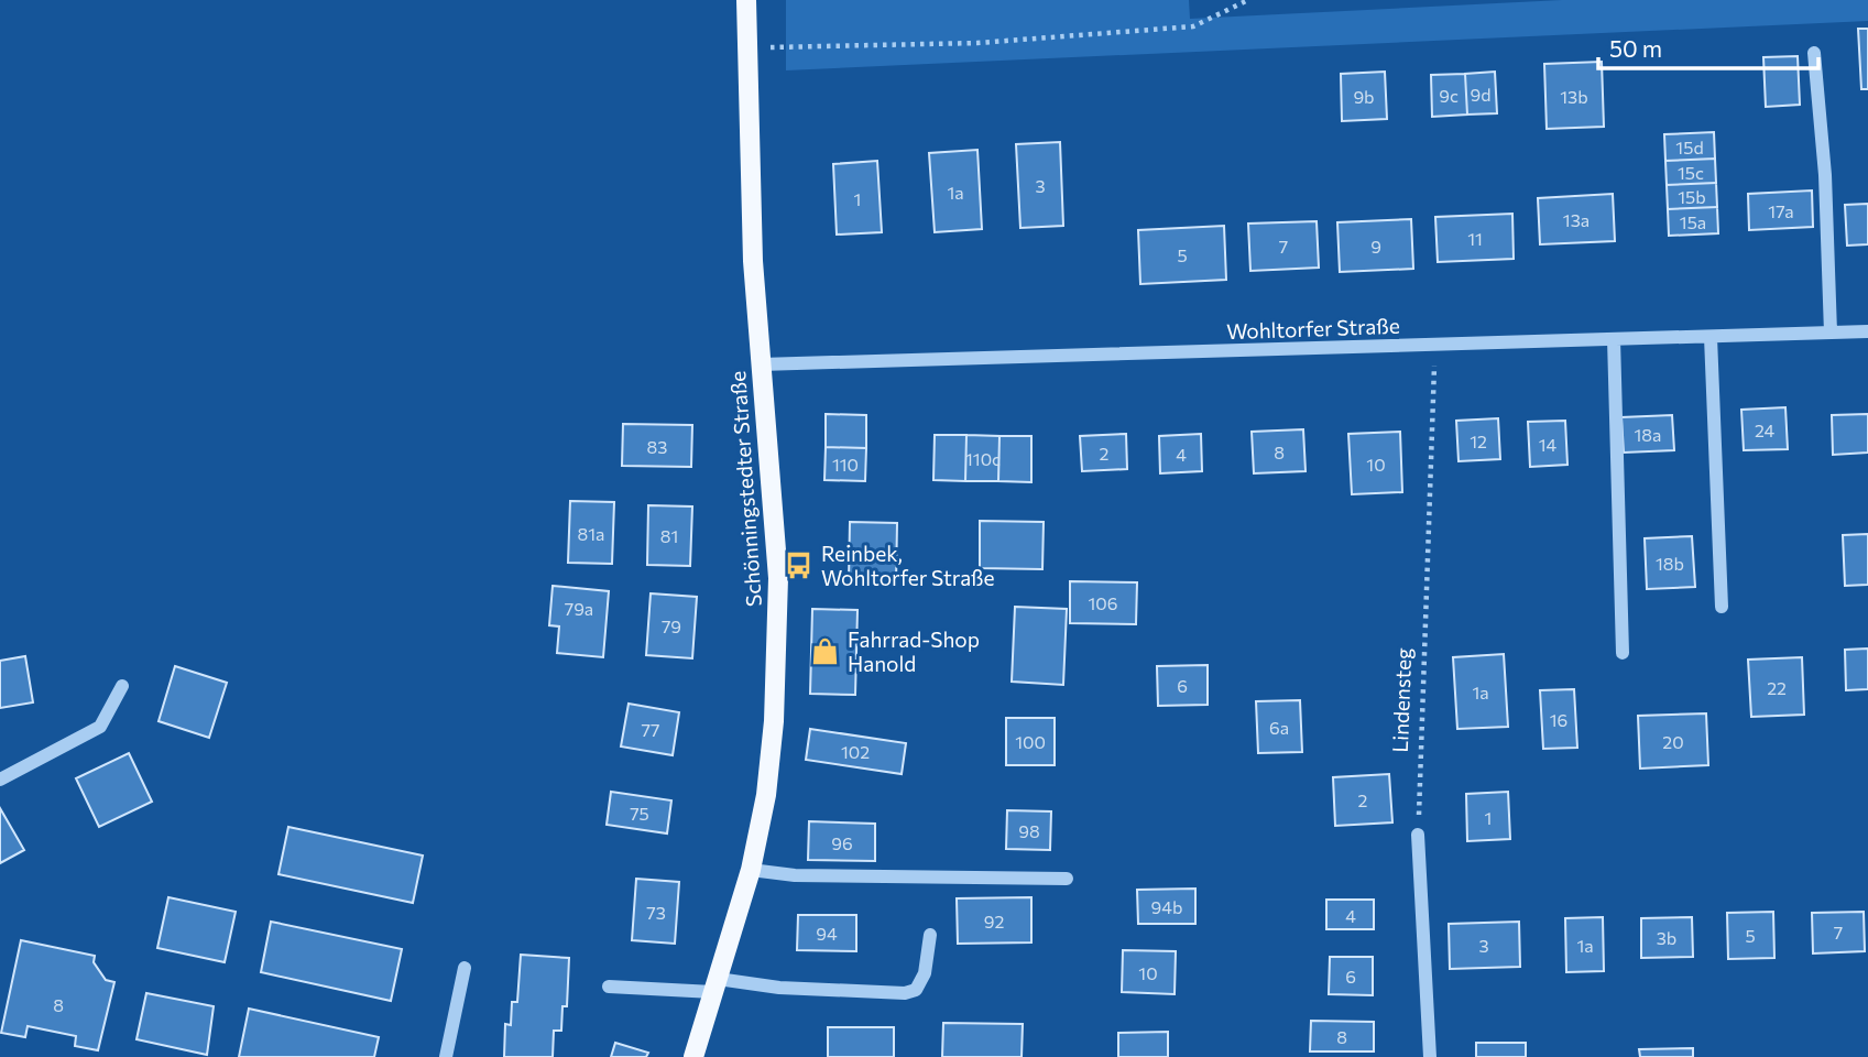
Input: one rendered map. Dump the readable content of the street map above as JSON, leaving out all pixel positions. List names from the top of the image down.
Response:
{
  "streets": {
    "main road": ["Schönningstedter Straße"],
    "street": ["Wohltorfer Straße"],
    "path": ["Lindensteg"]
  },
  "crossings": [
    ["Wohltorfer Straße", "Schönningstedter Straße"],
    ["Wohltorfer Straße", "Lindensteg"]
  ],
  "places": {
    "bus stop": ["Reinbek, Wohltorfer Straße"],
    "shop": ["Fahrrad-Shop Hanold"]
  },
  "house_numbers": [
    "9d",
    "9c",
    "9b",
    "13b",
    "15d",
    "15c",
    "3",
    "1a",
    "15b",
    "1",
    "17a",
    "13a",
    "15a",
    "11",
    "7",
    "9",
    "5",
    "24",
    "18a",
    "12",
    "14",
    "83",
    "8",
    "2",
    "4",
    "110c",
    "110",
    "10",
    "81a",
    "81",
    "18b",
    "106",
    "79a",
    "79",
    "6",
    "22",
    "1a",
    "16",
    "6a",
    "77",
    "100",
    "20",
    "102",
    "2",
    "75",
    "1",
    "98",
    "96",
    "94b",
    "73",
    "4",
    "92",
    "7",
    "94",
    "5",
    "3b",
    "3",
    "1a",
    "10",
    "6",
    "8",
    "8"
  ],
  "scale_bar": "50 m"
}
